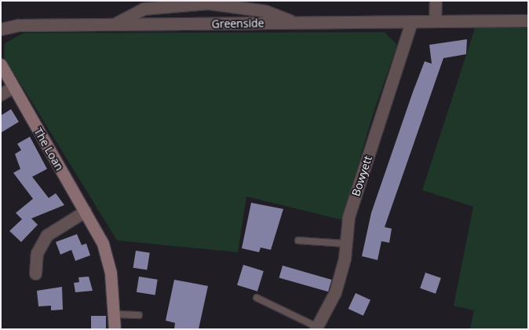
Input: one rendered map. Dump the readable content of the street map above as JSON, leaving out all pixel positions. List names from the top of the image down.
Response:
{
  "streets": {
    "main road": ["The Loan"],
    "street": ["Greenside", "Bowyett"]
  },
  "crossings": [
    ["Greenside", "Bowyett"]
  ]
}
